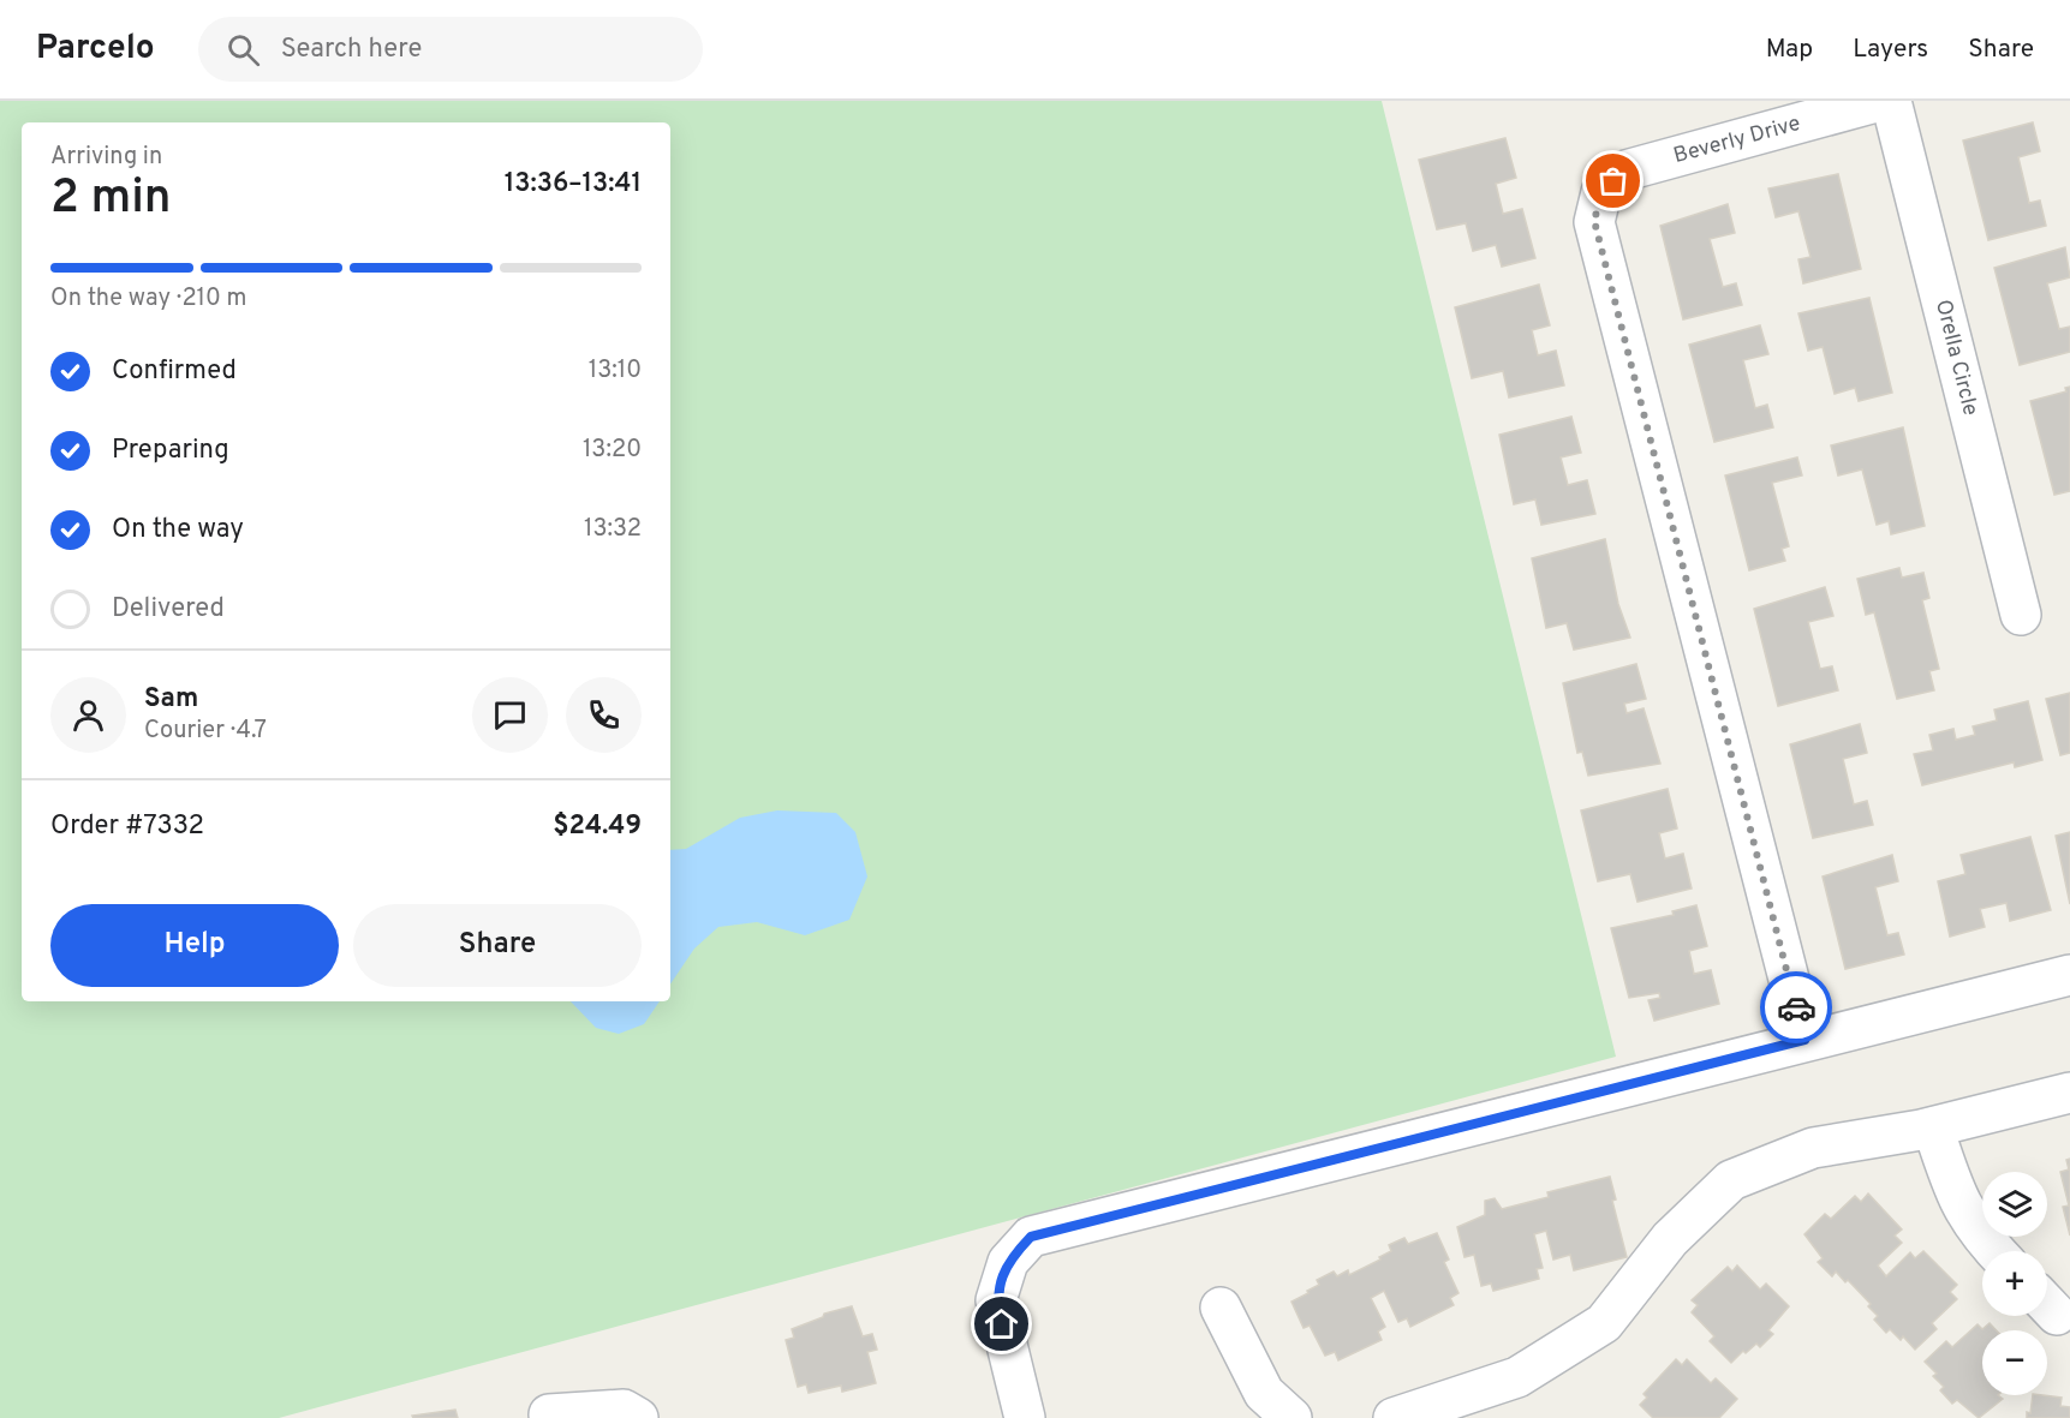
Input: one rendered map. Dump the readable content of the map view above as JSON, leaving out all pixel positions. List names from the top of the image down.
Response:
{
  "streets": {
    "street": ["Beverly Drive", "Orella Circle"]
  },
  "page": {
    "header": "Parcelo",
    "search": "Search here",
    "nav": ["Map", "Layers", "Share"],
    "heading": ["2 min", "Arriving in", "13:36–13:41"],
    "panel": [
      "Sam",
      "Courier · 4.7",
      "Order #7332",
      "$24.49"
    ],
    "bar": "On the way · 210 m",
    "list": [
      ["Confirmed", "13:10"],
      ["Preparing", "13:20"],
      ["On the way", "13:32"],
      "Delivered"
    ],
    "buttons": ["Help", "Share"],
    "map_buttons": ["+", "−"]
  }
}
